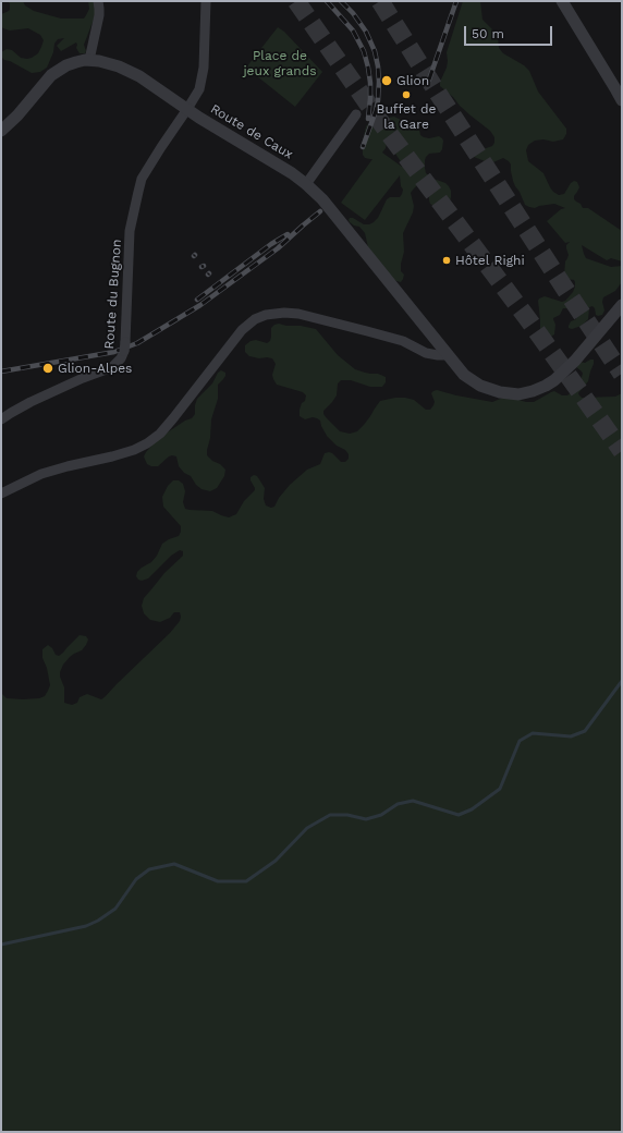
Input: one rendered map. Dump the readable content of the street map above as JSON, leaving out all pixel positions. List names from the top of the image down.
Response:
{
  "streets": {
    "street": ["Route de Caux", "Route du Bugnon"]
  },
  "crossings": [
    ["Route de Caux", "Route du Bugnon"]
  ],
  "parks": ["Place de jeux grands"],
  "places": [
    "Glion",
    "Buffet de la Gare",
    "Hôtel Righi",
    "Glion-Alpes"
  ],
  "scale_bar": "50 m"
}
